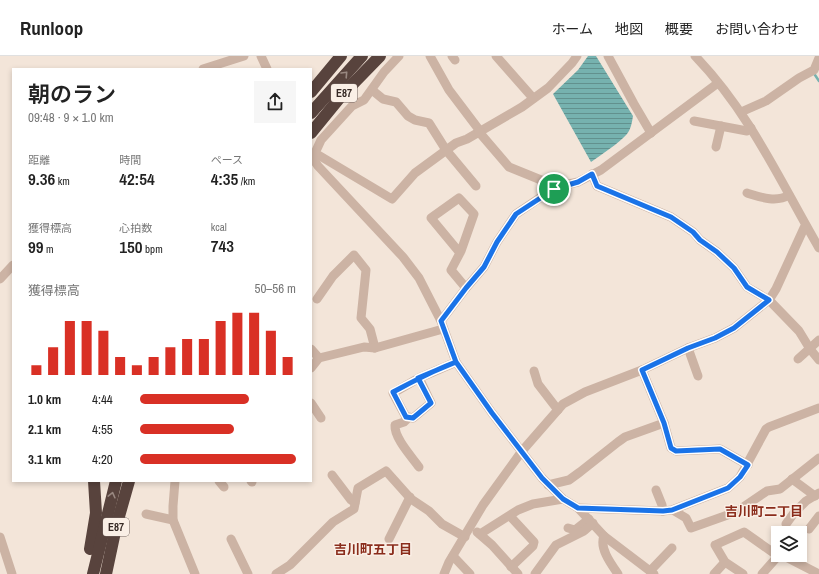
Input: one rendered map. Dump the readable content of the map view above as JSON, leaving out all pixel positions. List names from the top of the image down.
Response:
{
  "streets": {
    "highway": ["E87"]
  },
  "districts": ["吉川町二丁目", "吉川町五丁目"],
  "page": {
    "header": "Runloop",
    "nav": [
      "ホーム",
      "地図",
      "概要",
      "お問い合わせ"
    ],
    "heading": ["朝のラン", "09:48 · 9 × 1.0 km"],
    "stats": [
      ["距離", "9.36 km"],
      ["時間", "42:54"],
      ["ペース", "4:35 /km"],
      ["獲得標高", "99 m"],
      ["心拍数", "150 bpm"],
      ["kcal", "743"]
    ],
    "chart": ["獲得標高", "50–56 m"],
    "list": [
      {
        "name": "1.0 km",
        "note": "4:44"
      },
      {
        "name": "2.1 km",
        "note": "4:55"
      },
      {
        "name": "3.1 km",
        "note": "4:20"
      }
    ]
  }
}
